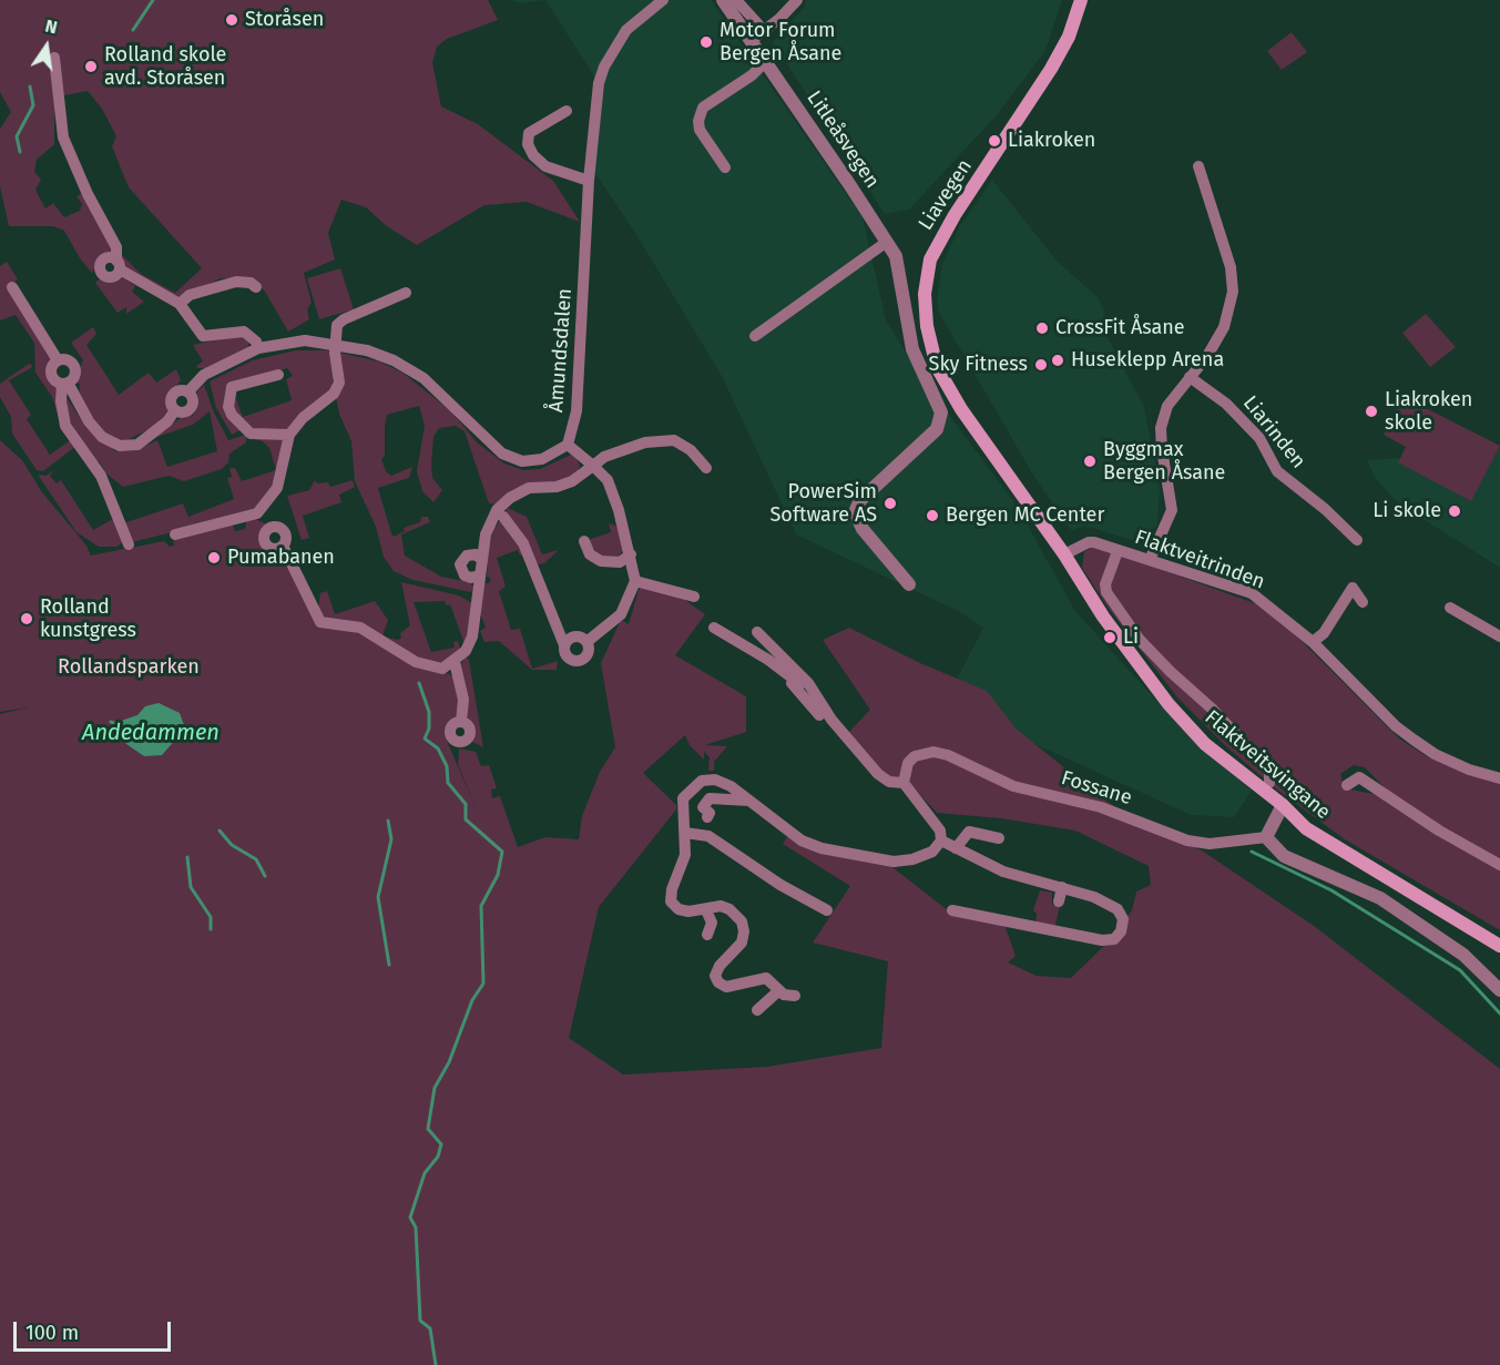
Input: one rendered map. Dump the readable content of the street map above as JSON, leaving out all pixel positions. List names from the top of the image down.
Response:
{
  "streets": {
    "main road": ["Liavegen", "Flaktveitsvingane"],
    "street": [
      "Litleåsvegen",
      "Åmundsdalen",
      "Liarinden",
      "Flaktveitrinden",
      "Fossane"
    ]
  },
  "crossings": [
    ["Liavegen", "Flaktveitrinden"],
    ["Liavegen", "Flaktveitsvingane"],
    ["Flaktveitrinden", "Flaktveitsvingane"]
  ],
  "water": ["Andedammen"],
  "parks": ["Rollandsparken"],
  "places": [
    "Storåsen",
    "Motor Forum Bergen Åsane",
    "Rolland skole avd. Storåsen",
    "Liakroken",
    "CrossFit Åsane",
    "Huseklepp Arena",
    "Sky Fitness",
    "Liakroken skole",
    "Byggmax Bergen Åsane",
    "PowerSim Software AS",
    "Li skole",
    "Bergen MC Center",
    "Pumabanen",
    "Rolland kunstgress",
    "Li"
  ],
  "scale_bar": "100 m",
  "north": "top"
}
